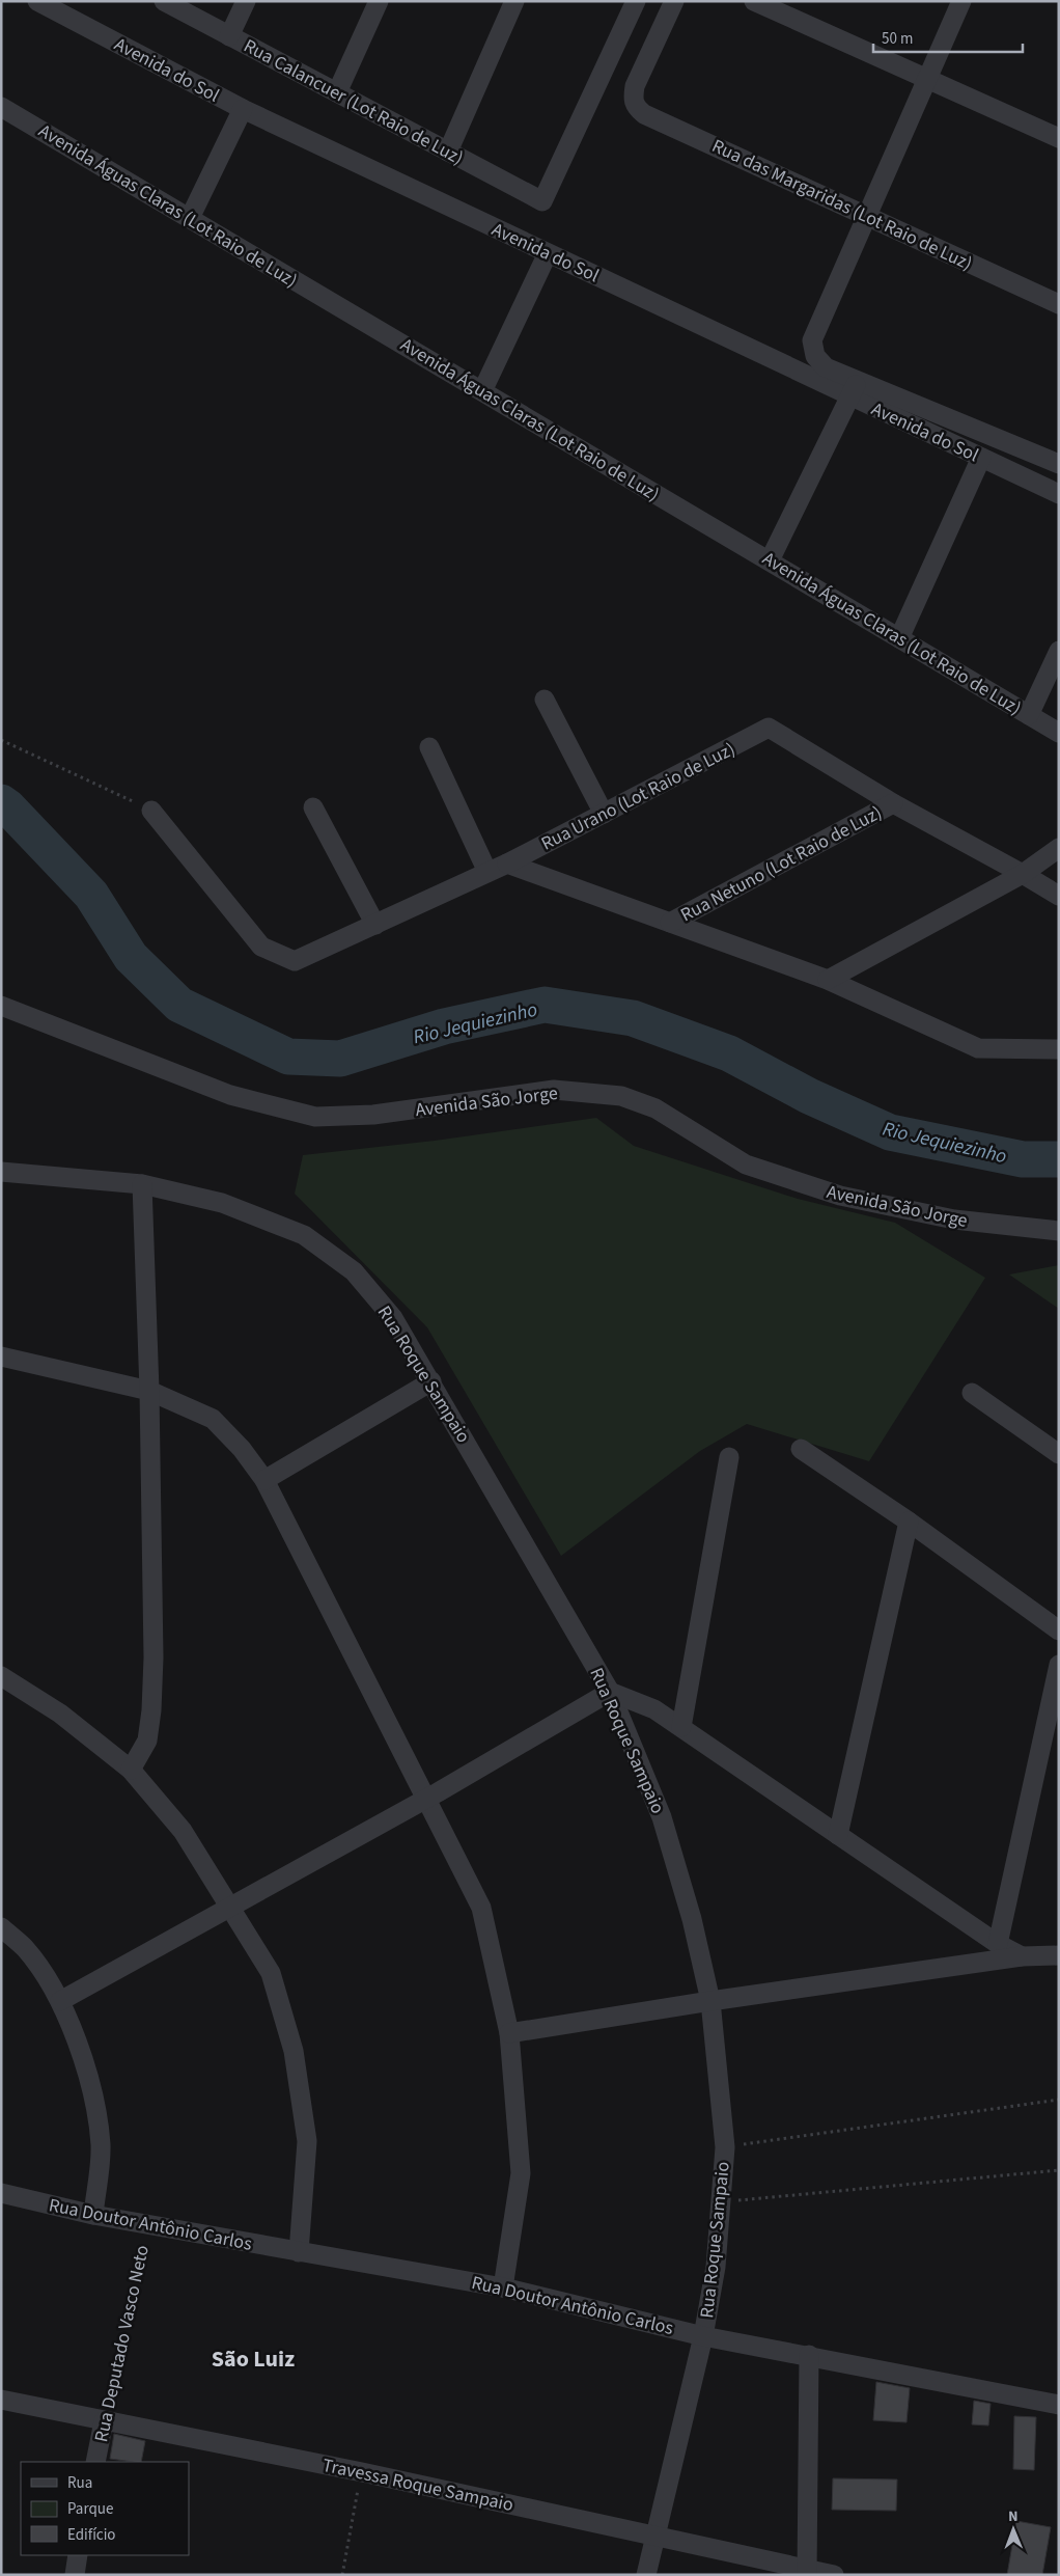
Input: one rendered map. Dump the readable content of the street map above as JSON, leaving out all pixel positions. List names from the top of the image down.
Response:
{
  "streets": {
    "street": [
      "Avenida do Sol",
      "Rua Calancuer (Lot Raio de Luz)",
      "Rua das Margaridas (Lot Raio de Luz)",
      "Avenida Águas Claras (Lot Raio de Luz)",
      "Rua Urano (Lot Raio de Luz)",
      "Rua Netuno (Lot Raio de Luz)",
      "Avenida São Jorge",
      "Rua Roque Sampaio",
      "Rua Doutor Antônio Carlos",
      "Rua Deputado Vasco Neto",
      "Travessa Roque Sampaio"
    ]
  },
  "crossings": [
    ["Rua Urano (Lot Raio de Luz)", "Rua Netuno (Lot Raio de Luz)"],
    ["Rua Roque Sampaio", "Rua Doutor Antônio Carlos"],
    ["Rua Roque Sampaio", "Travessa Roque Sampaio"],
    ["Rua Doutor Antônio Carlos", "Rua Deputado Vasco Neto"],
    ["Rua Deputado Vasco Neto", "Travessa Roque Sampaio"]
  ],
  "districts": ["São Luiz"],
  "water": ["Rio Jequiezinho"],
  "legend": ["Rua", "Parque", "Edifício"],
  "scale_bar": "50 m",
  "north": "top"
}
